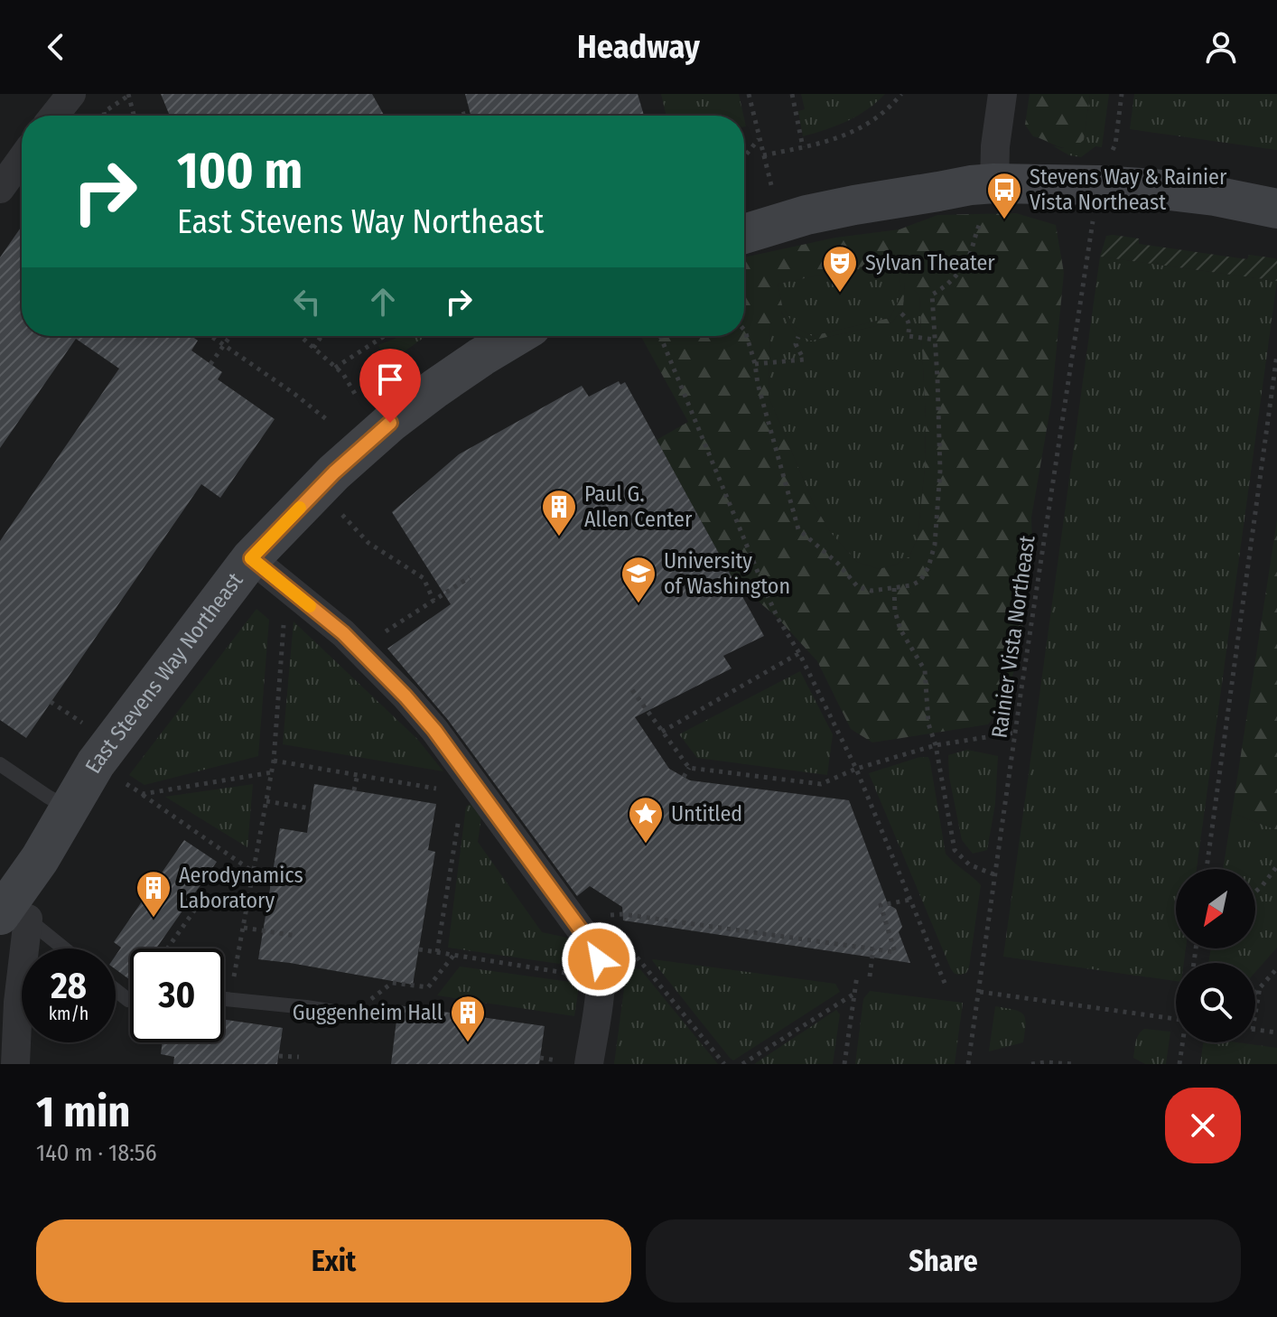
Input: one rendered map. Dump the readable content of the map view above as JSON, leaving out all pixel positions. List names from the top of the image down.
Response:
{
  "streets": {
    "street": ["East Stevens Way Northeast"],
    "path": ["Rainier Vista Northeast"]
  },
  "places": {
    "bus stop": ["Stevens Way & Rainier Vista Northeast"],
    "theatre": ["Sylvan Theater"],
    "building": ["Paul G. Allen Center", "Aerodynamics Laboratory", "Guggenheim Hall"],
    "school or university": ["University of Washington"],
    "place": ["Untitled"]
  },
  "north": "bottom left",
  "page": {
    "header": "Headway",
    "turn": ["100 m", "East Stevens Way Northeast"],
    "speed": "28 km/h",
    "limit": "30",
    "heading": ["1 min", "140 m · 18:56"],
    "buttons": ["Exit", "Share"]
  }
}
